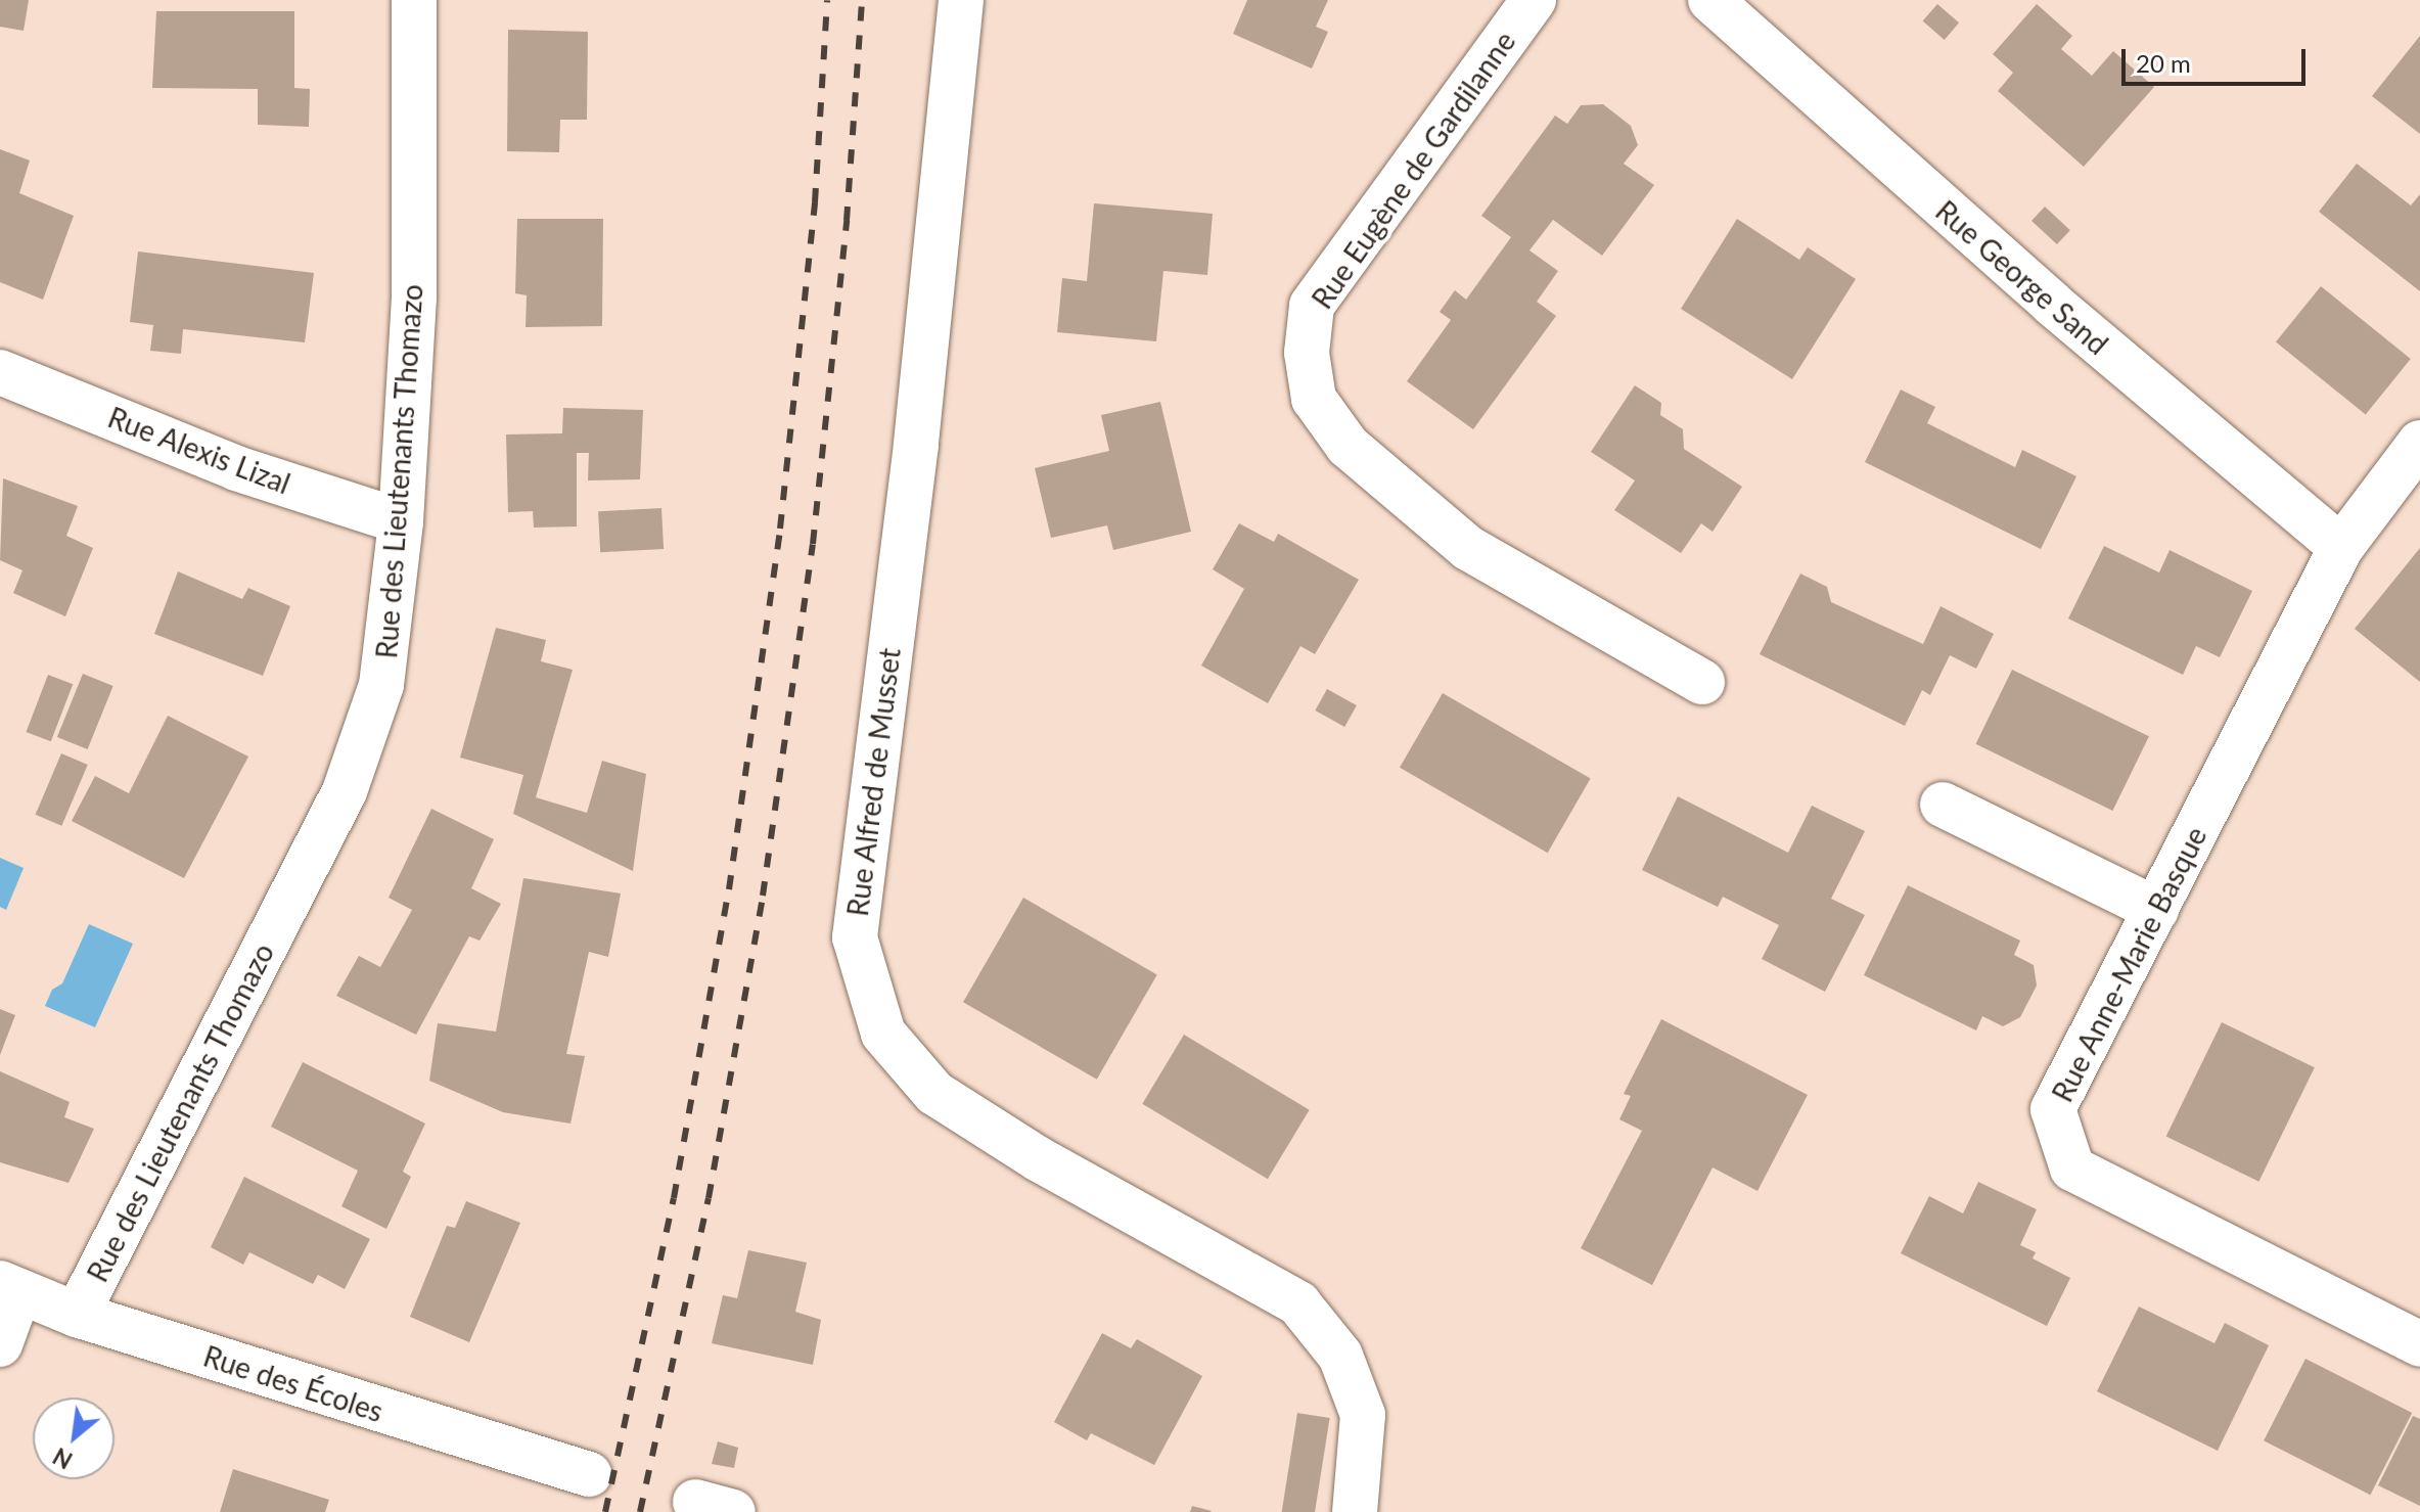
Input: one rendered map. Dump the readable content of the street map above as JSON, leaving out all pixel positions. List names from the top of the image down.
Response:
{
  "streets": {
    "street": [
      "Rue Eugène de Gardilanne",
      "Rue George Sand",
      "Rue Alexis Lizal",
      "Rue des Lieutenants Thomazo",
      "Rue Alfred de Musset",
      "Rue Anne-Marie Basque",
      "Rue des Écoles"
    ]
  },
  "crossings": [
    ["Rue George Sand", "Rue Anne-Marie Basque"],
    ["Rue Alexis Lizal", "Rue des Lieutenants Thomazo"],
    ["Rue des Lieutenants Thomazo", "Rue des Écoles"]
  ],
  "scale_bar": "20 m",
  "north": "bottom left"
}
